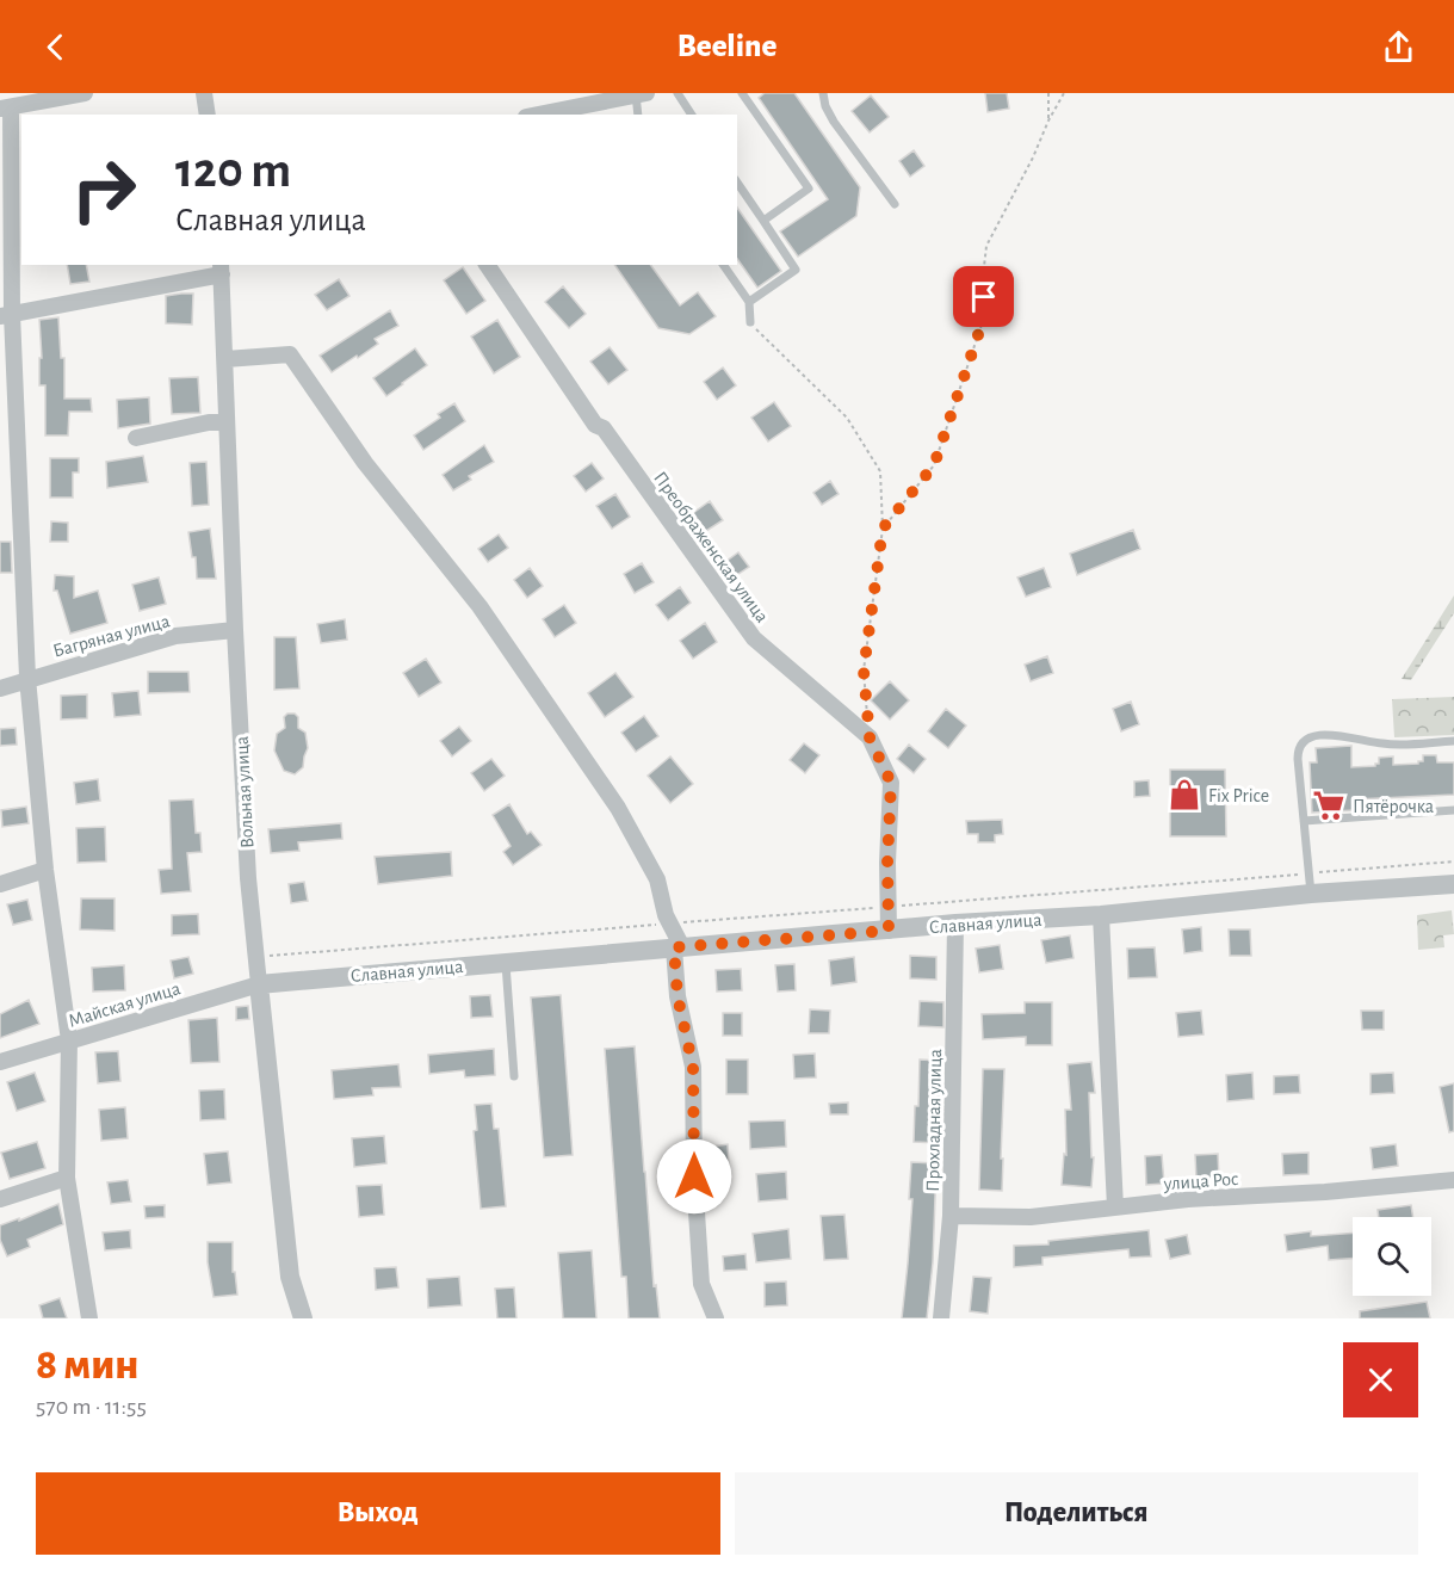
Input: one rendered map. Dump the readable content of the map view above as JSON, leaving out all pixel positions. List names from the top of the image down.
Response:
{
  "streets": {
    "street": [
      "Преображенская улица",
      "Багряная улица",
      "Вольная улица",
      "Славная улица",
      "Майская улица",
      "Прохладная улица",
      "улица Рос"
    ]
  },
  "crossings": [
    ["Преображенская улица", "Славная улица"],
    ["Багряная улица", "Вольная улица"],
    ["Вольная улица", "Славная улица"],
    ["Вольная улица", "Майская улица"],
    ["Славная улица", "Майская улица"],
    ["Славная улица", "Прохладная улица"],
    ["Прохладная улица", "улица Рос"]
  ],
  "places": {
    "shop": ["Fix Price"],
    "supermarket": ["Пятёрочка"]
  },
  "page": {
    "header": "Beeline",
    "turn": ["120 m", "Славная улица"],
    "heading": ["8 мин", "570 m · 11:55"],
    "buttons": ["Выход", "Поделиться"]
  }
}
